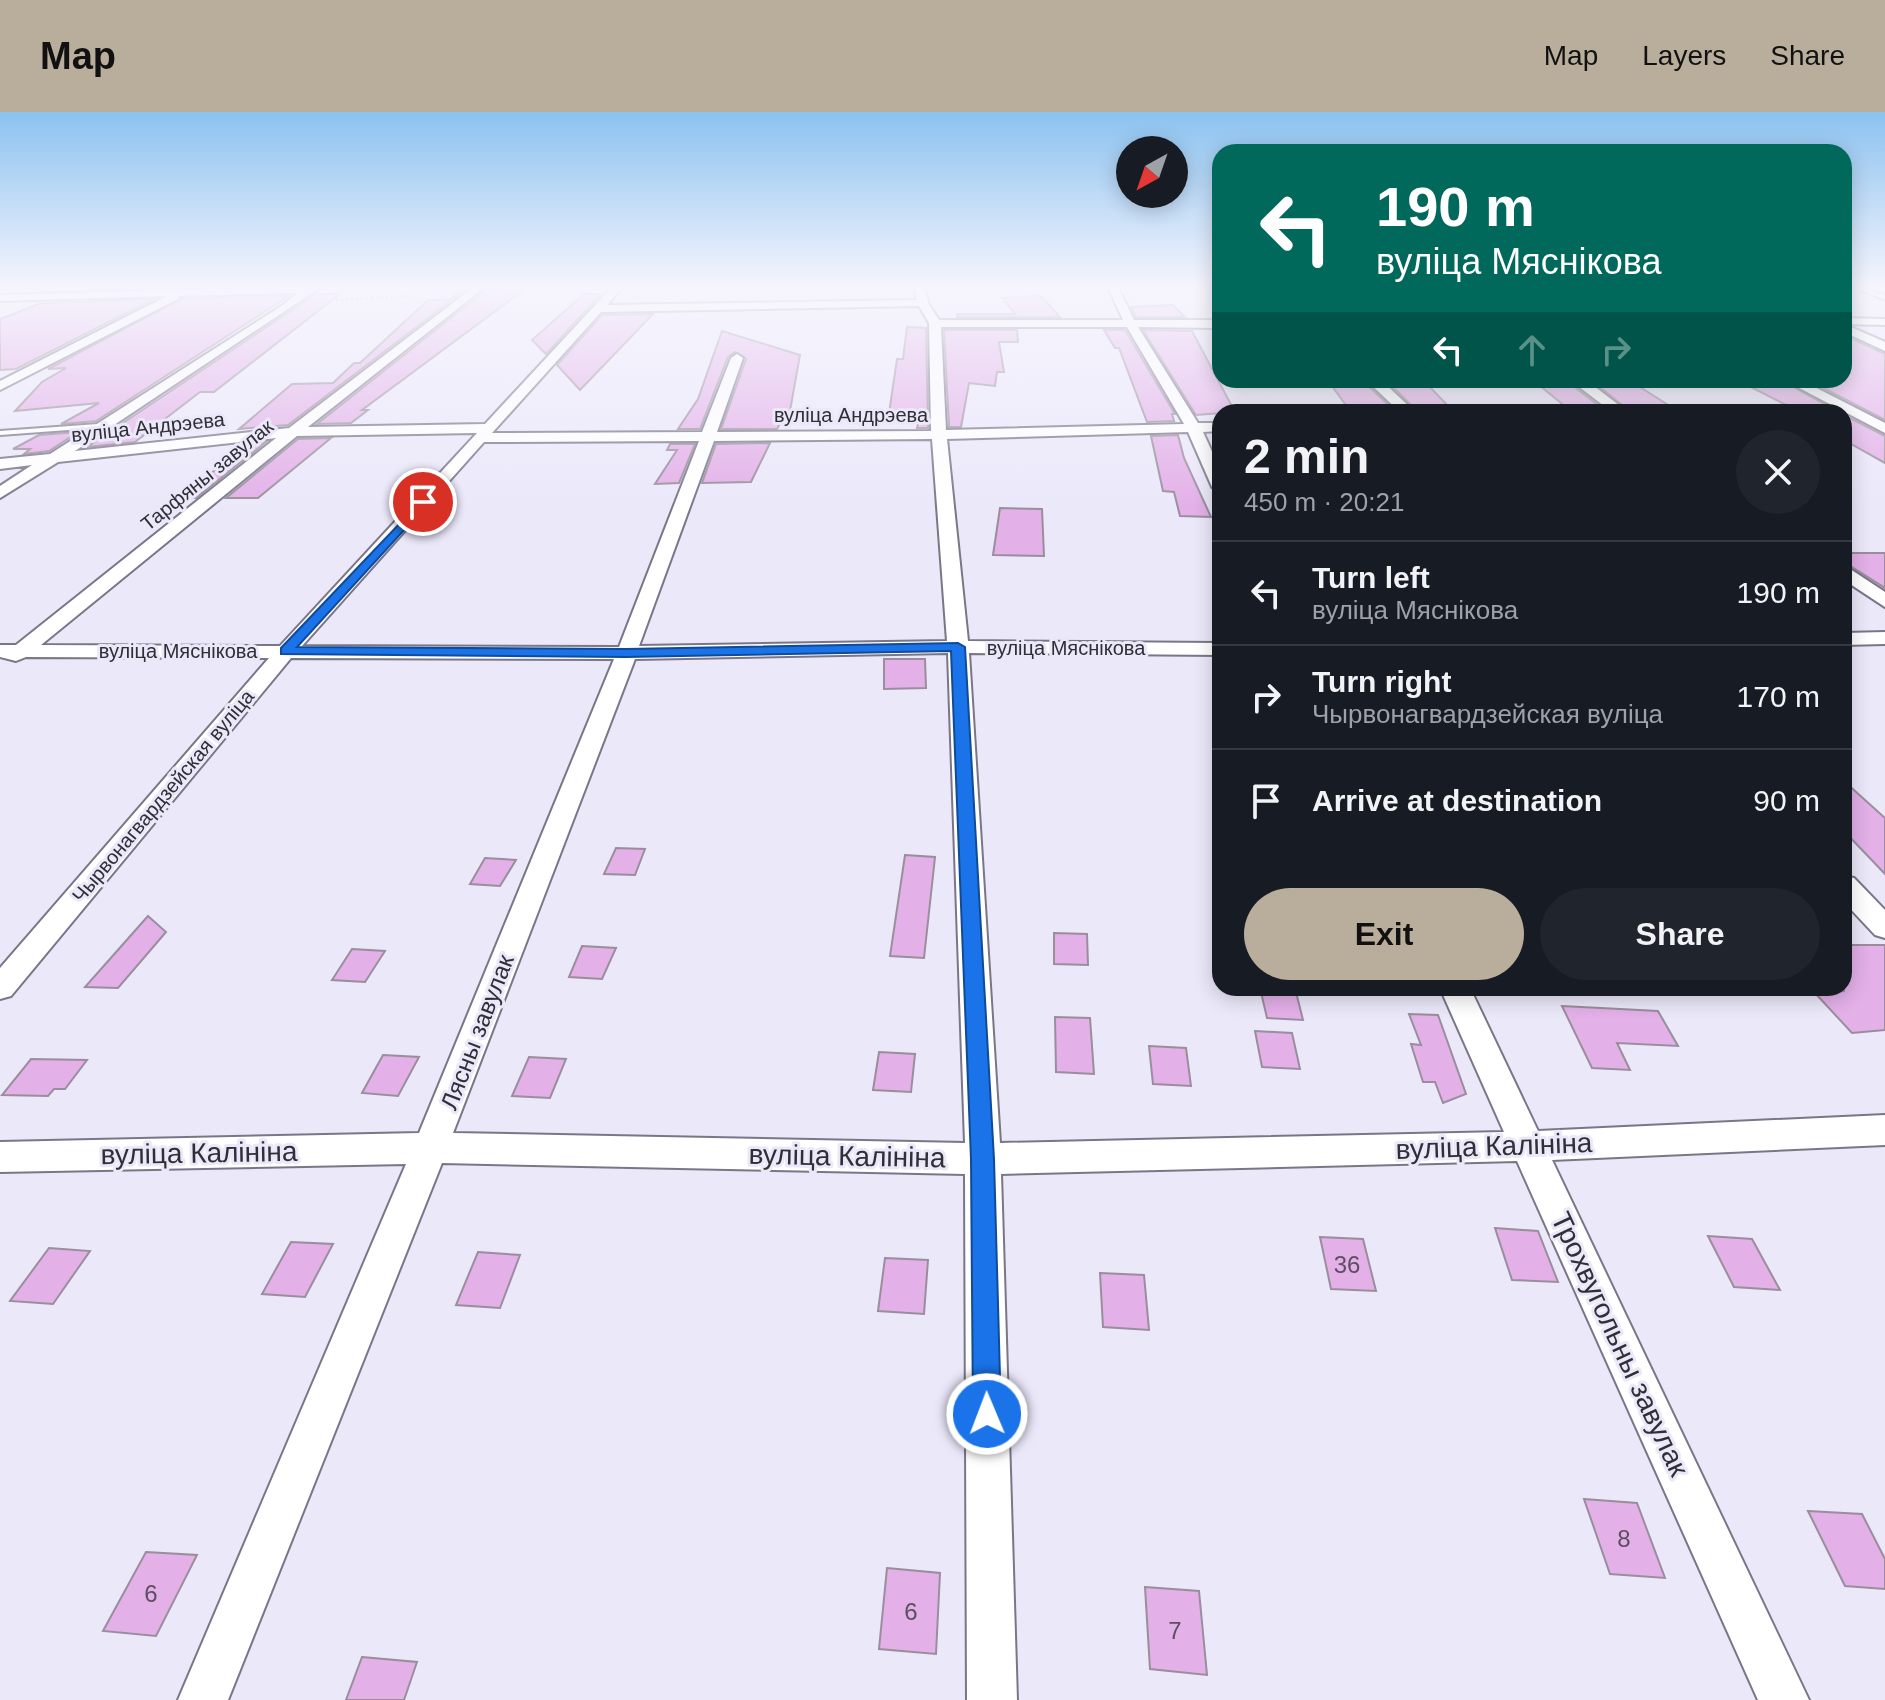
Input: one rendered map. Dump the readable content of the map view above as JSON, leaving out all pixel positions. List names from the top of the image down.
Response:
{
  "streets": {
    "street": [
      "вуліца Андрэева",
      "Тарфяны завулак",
      "вуліца Мяснікова",
      "Чырвонагвардзейская вуліца",
      "Лясны завулак",
      "вуліца Калініна",
      "Трохвугольны завулак"
    ]
  },
  "crossings": [
    ["вуліца Андрэева", "Тарфяны завулак"],
    ["вуліца Андрэева", "Чырвонагвардзейская вуліца"],
    ["вуліца Андрэева", "Лясны завулак"],
    ["Тарфяны завулак", "вуліца Мяснікова"],
    ["вуліца Мяснікова", "Чырвонагвардзейская вуліца"],
    ["вуліца Мяснікова", "Лясны завулак"],
    ["Лясны завулак", "вуліца Калініна"],
    ["вуліца Калініна", "Трохвугольны завулак"]
  ],
  "house_numbers": [
    "36",
    "8",
    "6",
    "6",
    "7"
  ],
  "north": "bottom left",
  "page": {
    "header": "Map",
    "nav": ["Map", "Layers", "Share"],
    "turn": ["190 m", "вуліца Мяснікова"],
    "heading": ["2 min", "450 m · 20:21"],
    "list": [
      {
        "name": "Turn left",
        "note": "вуліца Мяснікова",
        "value": "190 m"
      },
      {
        "name": "Turn right",
        "note": "Чырвонагвардзейская вуліца",
        "value": "170 m"
      },
      {
        "name": "Arrive at destination",
        "value": "90 m"
      }
    ],
    "buttons": ["Exit", "Share"]
  }
}
